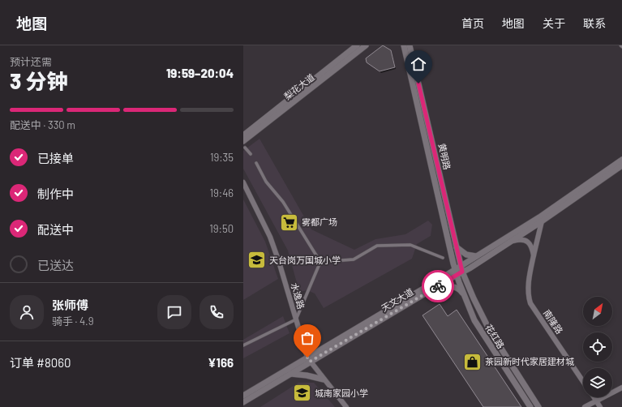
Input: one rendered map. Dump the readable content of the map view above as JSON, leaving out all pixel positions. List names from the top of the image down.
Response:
{
  "streets": {
    "main road": [
      "梨花大道",
      "黄明路",
      "天文大道",
      "花红路"
    ],
    "street": ["水逸路", "南隆路"]
  },
  "crossings": [
    ["黄明路", "天文大道"],
    ["黄明路", "花红路"],
    ["水逸路", "天文大道"],
    ["天文大道", "南隆路"],
    ["天文大道", "花红路"]
  ],
  "places": {
    "supermarket": ["雾都广场"],
    "school or university": ["天台岗万国城小学", "城南家园小学"],
    "shop": ["茶园新时代家居建材城"]
  },
  "north": "top right",
  "page": {
    "header": "地图",
    "nav": [
      "首页",
      "地图",
      "关于",
      "联系"
    ],
    "heading": ["3 分钟", "预计还需", "19:59–20:04"],
    "panel": [
      "张师傅",
      "骑手 · 4.9",
      "订单 #8060",
      "¥166"
    ],
    "bar": "配送中 · 330 m",
    "list": [
      ["已接单", "19:35"],
      ["制作中", "19:46"],
      ["配送中", "19:50"],
      "已送达"
    ]
  }
}
